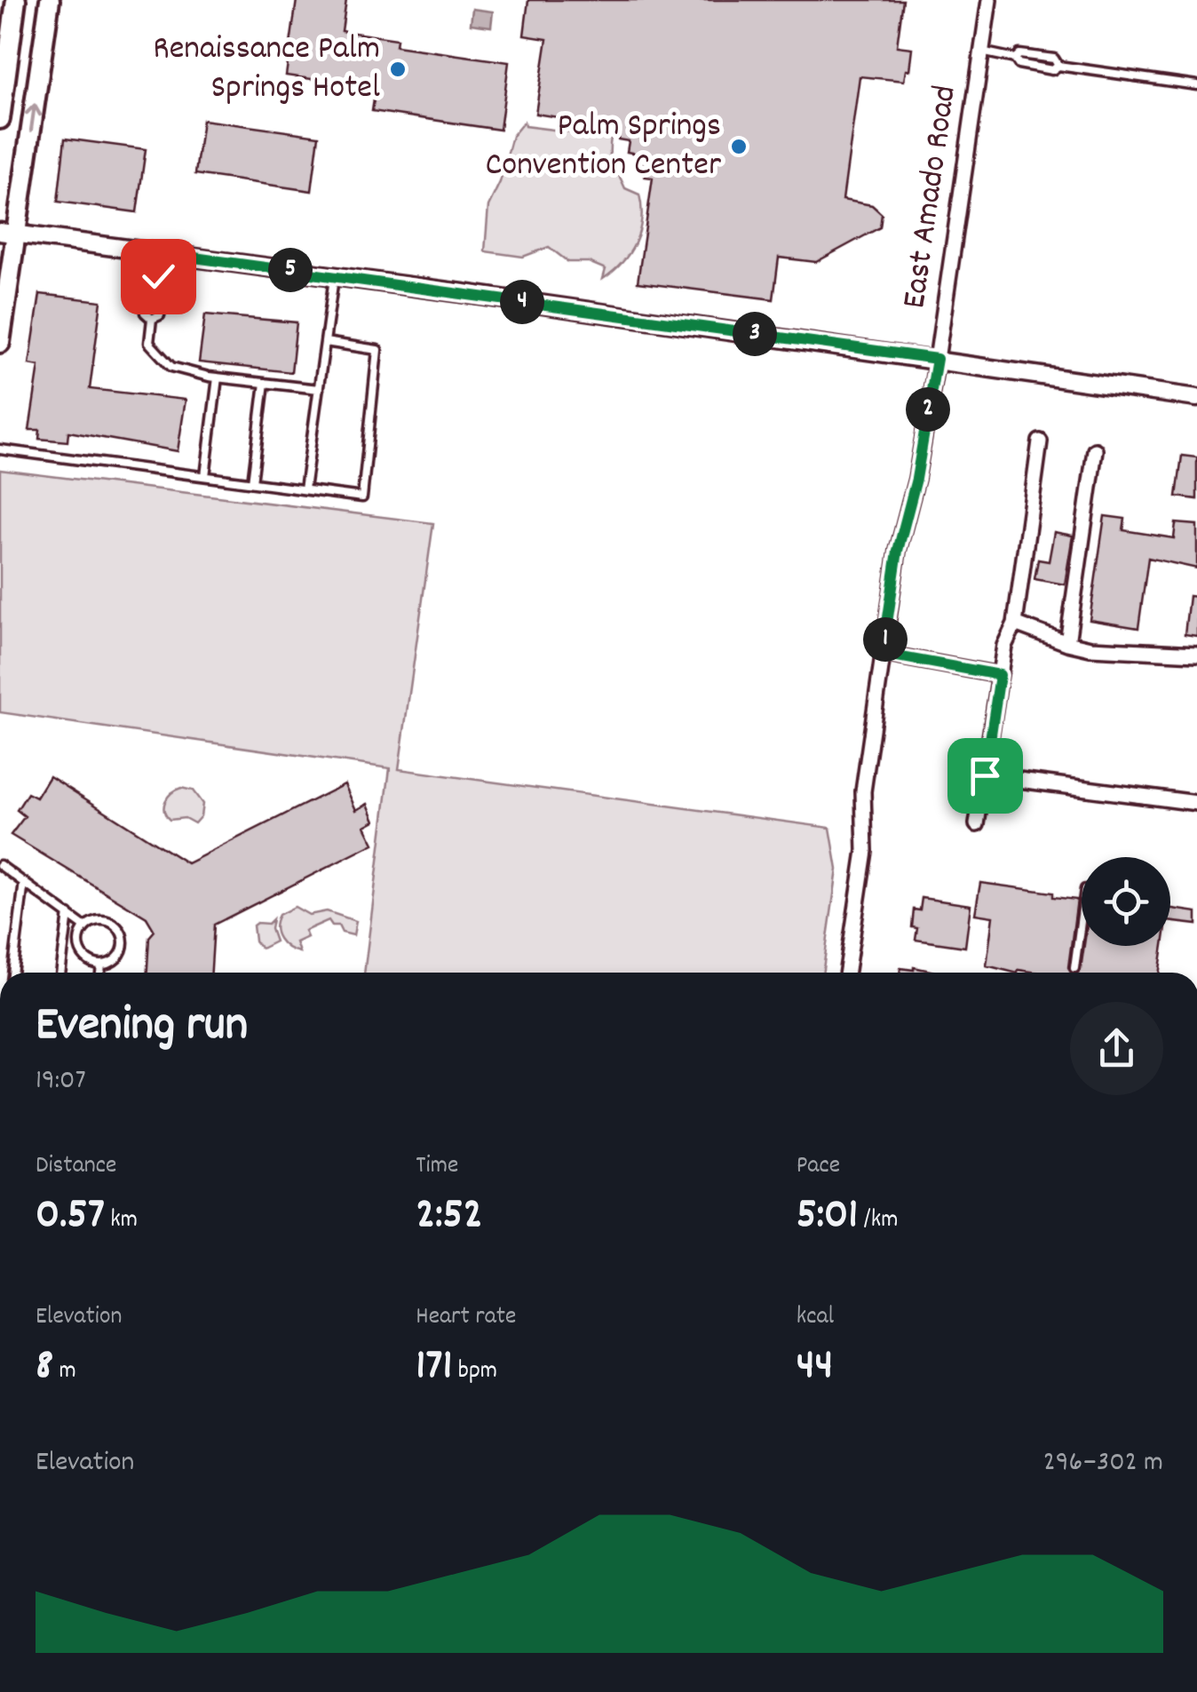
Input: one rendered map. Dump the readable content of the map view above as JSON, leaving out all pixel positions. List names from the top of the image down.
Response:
{
  "streets": {
    "street": ["East Amado Road"]
  },
  "places": ["Renaissance Palm Springs Hotel", "Palm Springs Convention Center"],
  "page": {
    "pins": [
      "5",
      "4",
      "3",
      "2",
      "1"
    ],
    "heading": ["Evening run", "19:07"],
    "stats": [
      ["Distance", "0.57 km"],
      ["Time", "2:52"],
      ["Pace", "5:01 /km"],
      ["Elevation", "8 m"],
      ["Heart rate", "171 bpm"],
      ["kcal", "44"]
    ],
    "chart": ["Elevation", "296–302 m"]
  }
}
